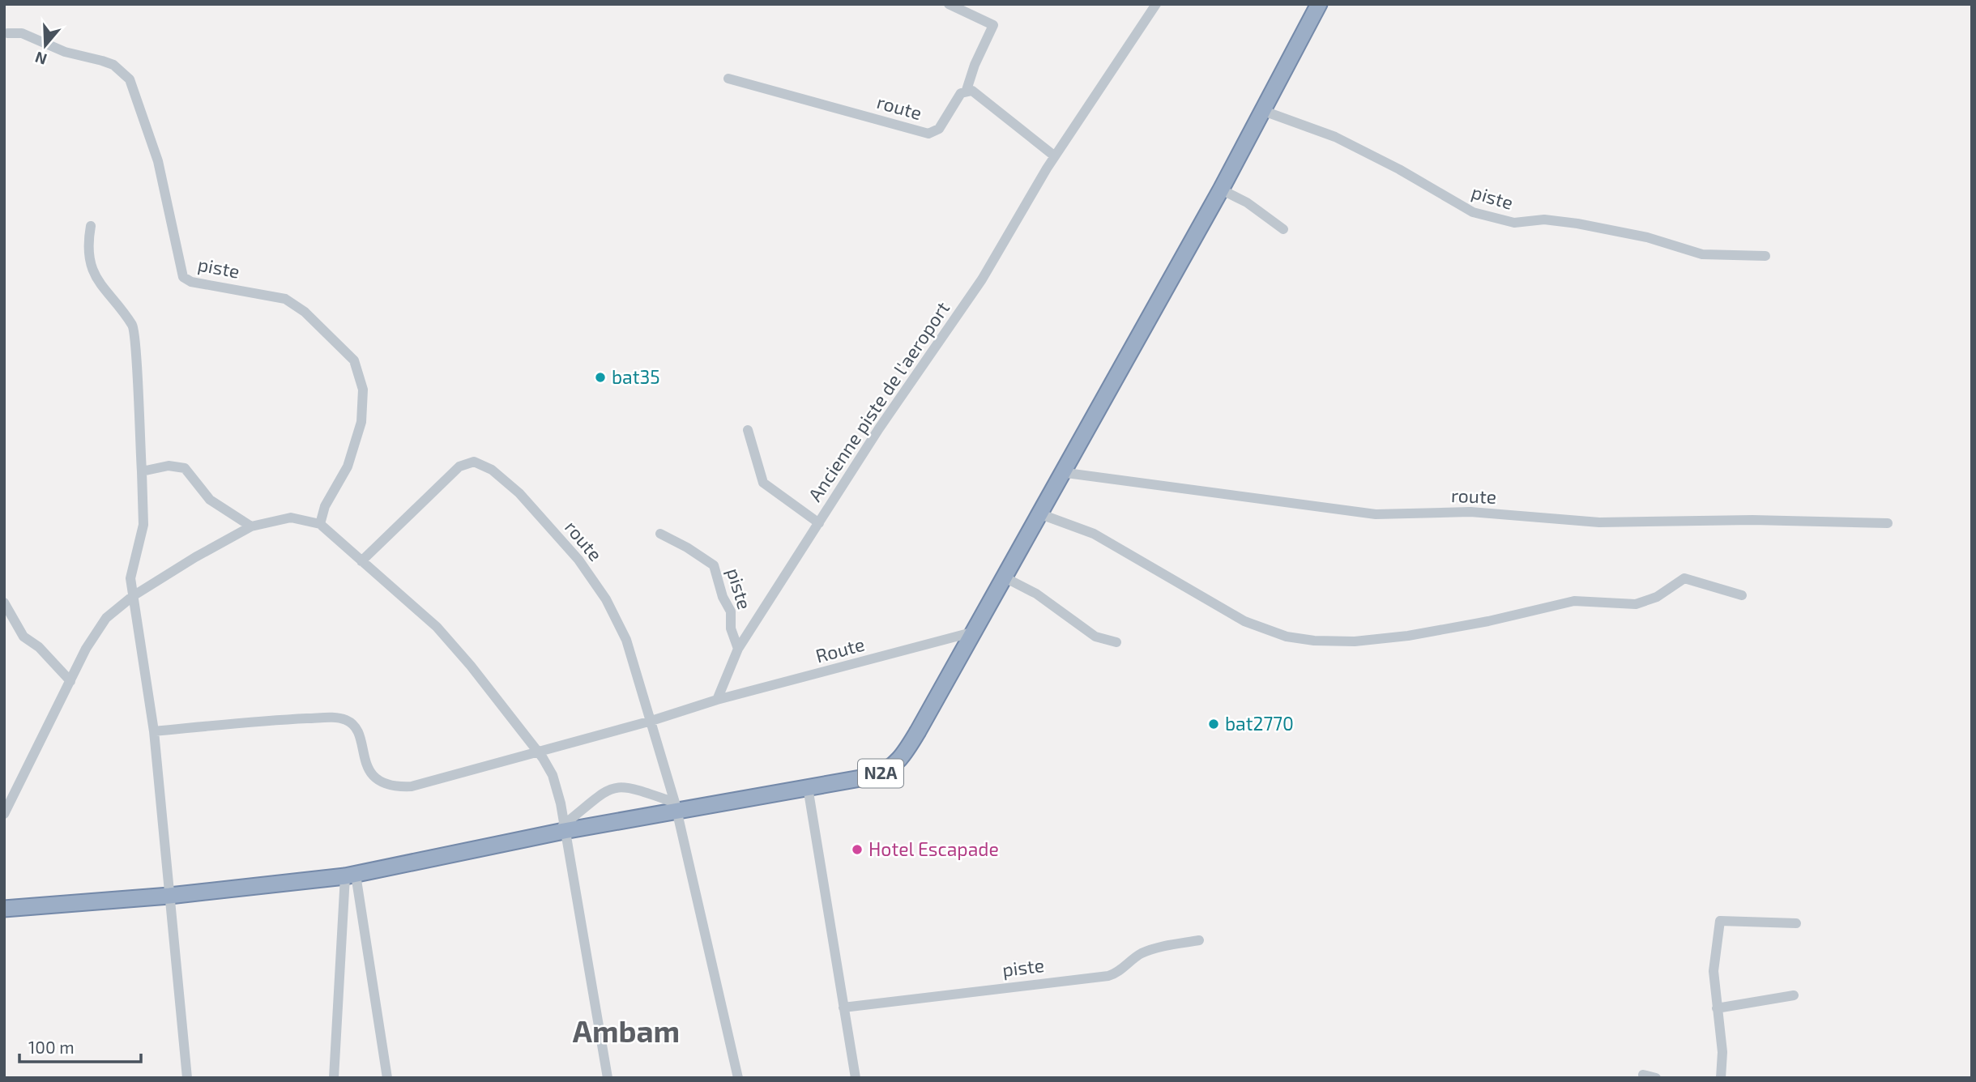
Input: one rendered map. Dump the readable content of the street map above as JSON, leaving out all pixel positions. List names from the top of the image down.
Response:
{
  "streets": {
    "highway": ["N2A"],
    "street": [
      "route",
      "piste",
      "Ancienne piste de l'aeroport",
      "Route"
    ]
  },
  "crossings": [
    ["route", "N2A"],
    ["piste", "Ancienne piste de l'aeroport"],
    ["piste", "N2A"],
    ["Ancienne piste de l'aeroport", "Route"],
    ["Route", "N2A"]
  ],
  "districts": ["Ambam"],
  "places": ["bat35", "bat2770", "Hotel Escapade"],
  "scale_bar": "100 m",
  "north": "bottom"
}
